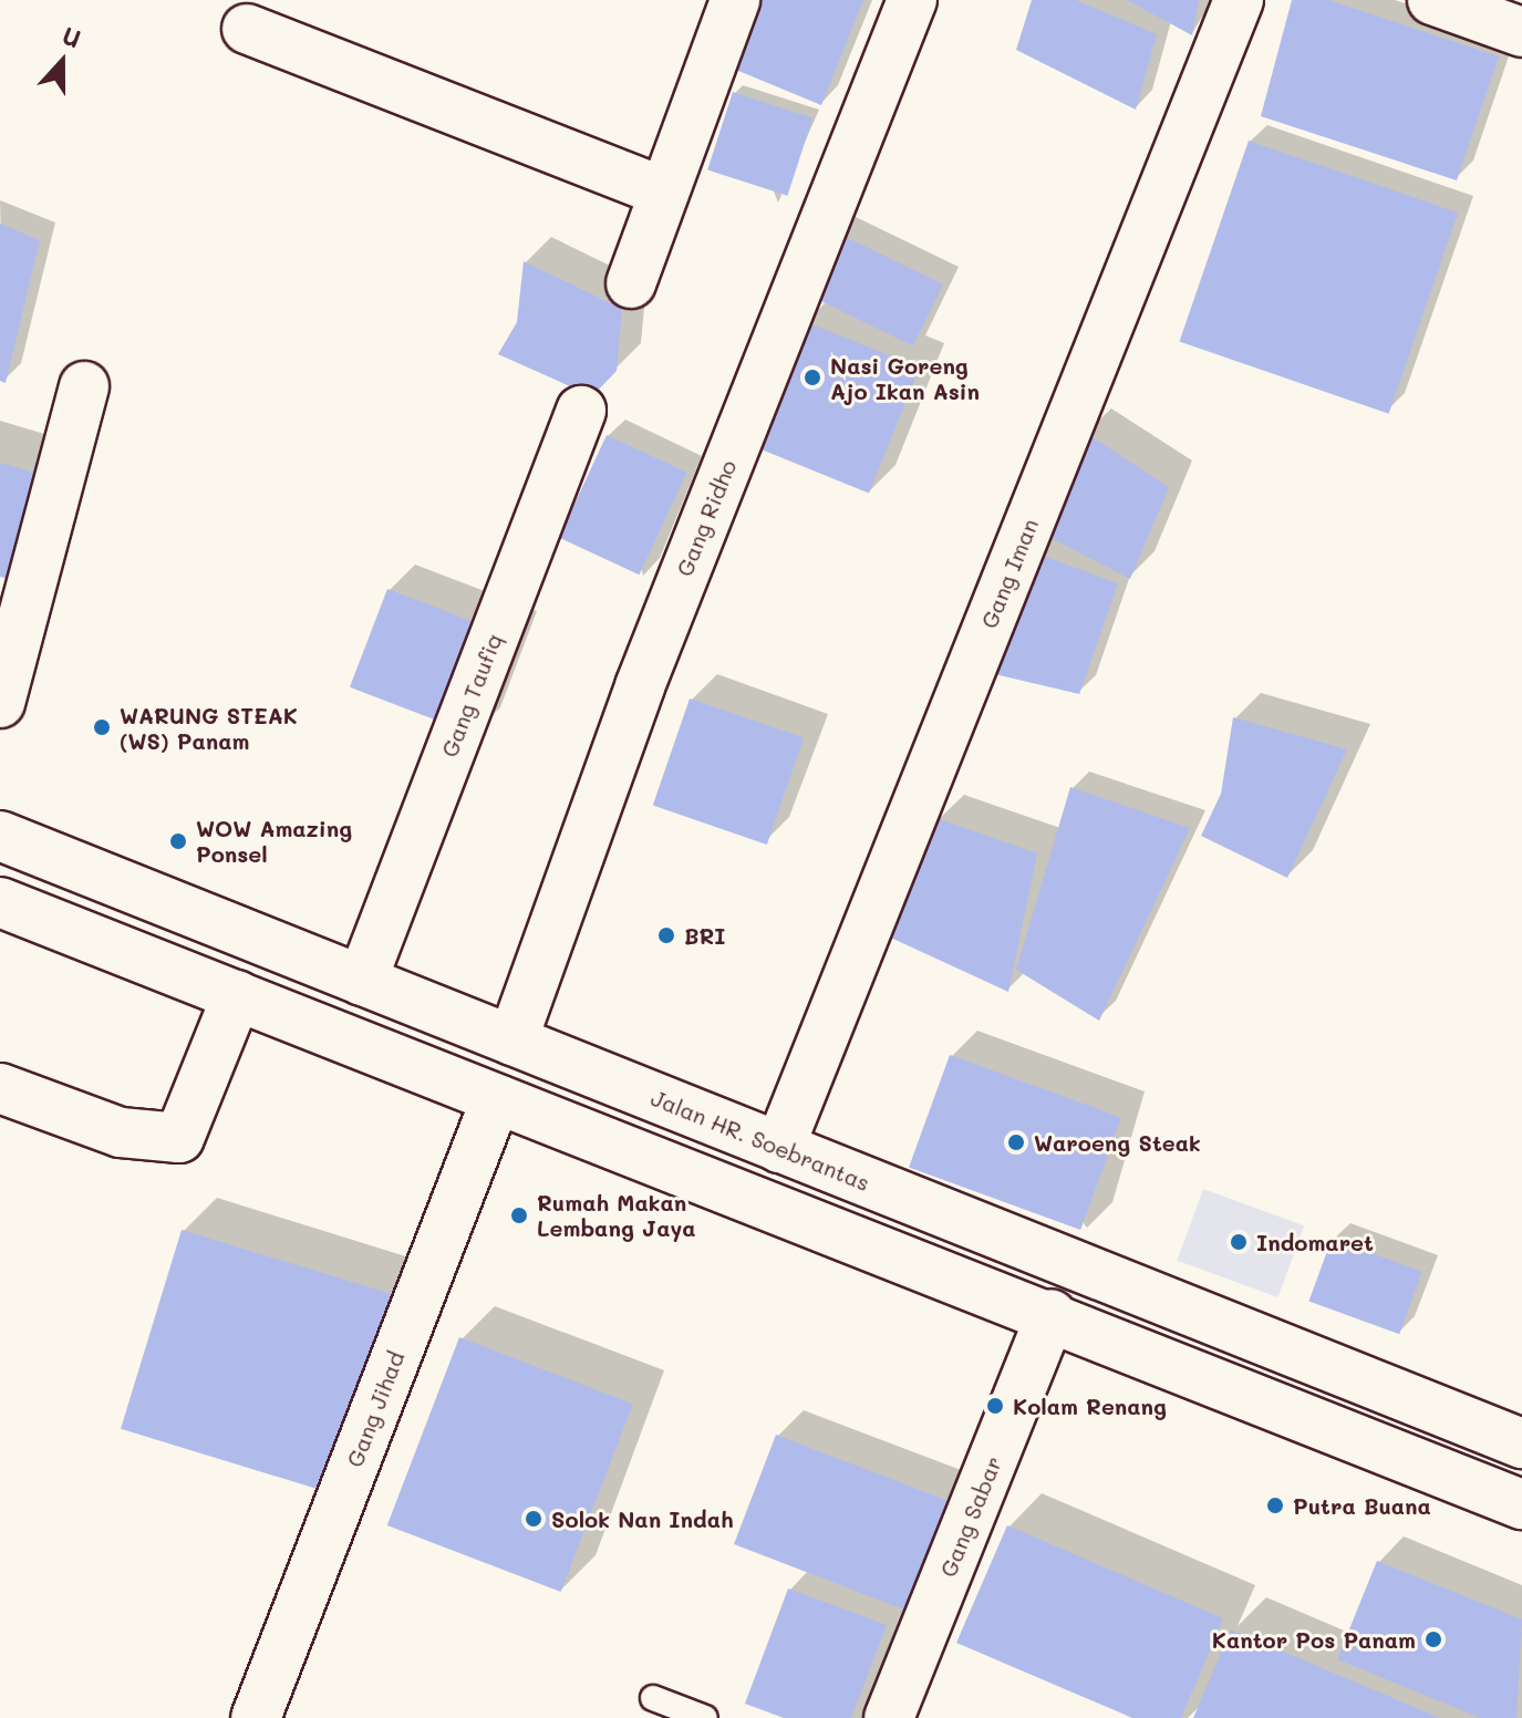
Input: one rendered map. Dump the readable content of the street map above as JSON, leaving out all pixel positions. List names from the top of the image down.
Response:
{
  "streets": {
    "street": [
      "Gang Ridho",
      "Gang Iman",
      "Gang Taufiq",
      "Jalan HR. Soebrantas",
      "Gang Jihad",
      "Gang Sabar"
    ]
  },
  "crossings": [
    ["Gang Ridho", "Jalan HR. Soebrantas"],
    ["Gang Iman", "Jalan HR. Soebrantas"],
    ["Gang Taufiq", "Jalan HR. Soebrantas"]
  ],
  "places": [
    "Nasi Goreng Ajo Ikan Asin",
    "WARUNG STEAK (WS) Panam",
    "WOW Amazing Ponsel",
    "BRI",
    "Waroeng Steak",
    "Rumah Makan Lembang Jaya",
    "Indomaret",
    "Kolam Renang",
    "Putra Buana",
    "Solok Nan Indah",
    "Kantor Pos Panam"
  ],
  "north": "top"
}
